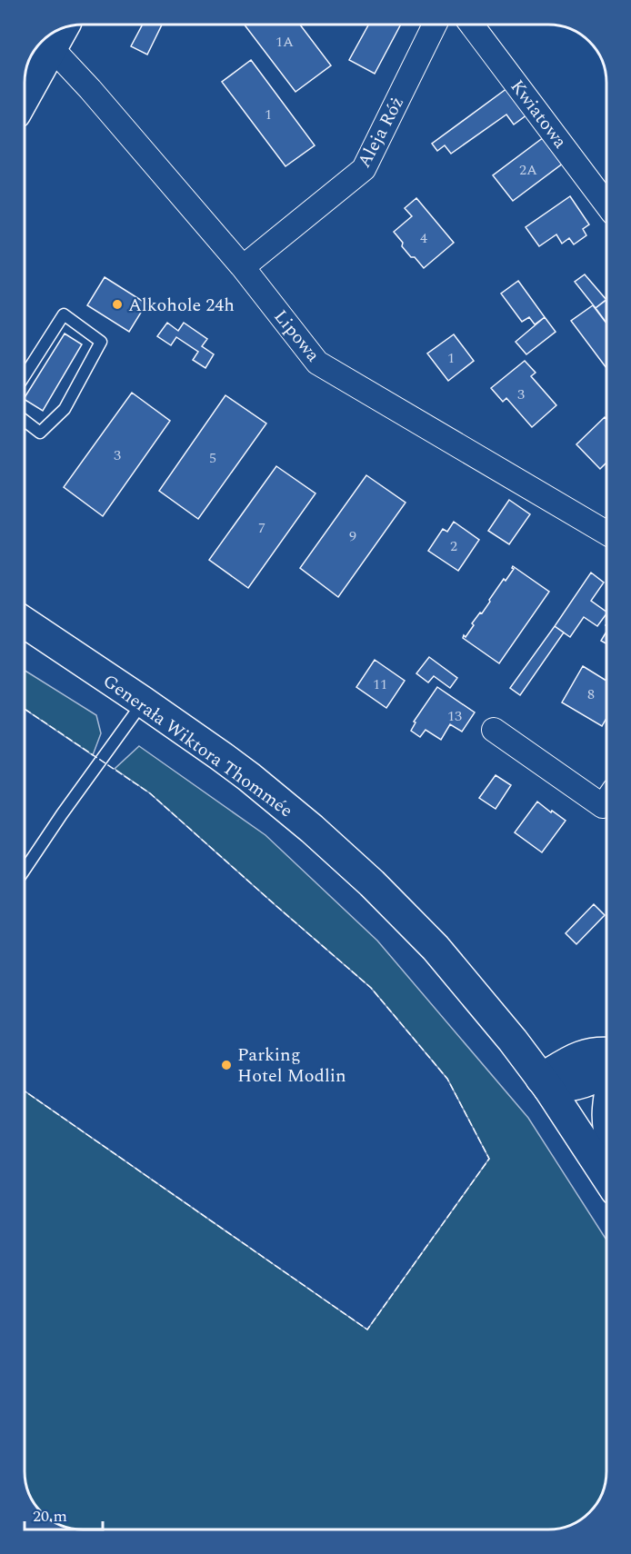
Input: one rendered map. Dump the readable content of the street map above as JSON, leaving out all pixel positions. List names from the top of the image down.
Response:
{
  "streets": {
    "main road": ["Generała Wiktora Thommée"],
    "street": ["Kwiatowa", "Aleja Róż", "Lipowa"]
  },
  "crossings": [
    ["Aleja Róż", "Lipowa"]
  ],
  "places": ["Alkohole 24h", "Parking Hotel Modlin"],
  "house_numbers": [
    "1A",
    "1",
    "2A",
    "4",
    "1",
    "3",
    "3",
    "5",
    "7",
    "9",
    "2",
    "11",
    "8",
    "13"
  ],
  "scale_bar": "20 m"
}
